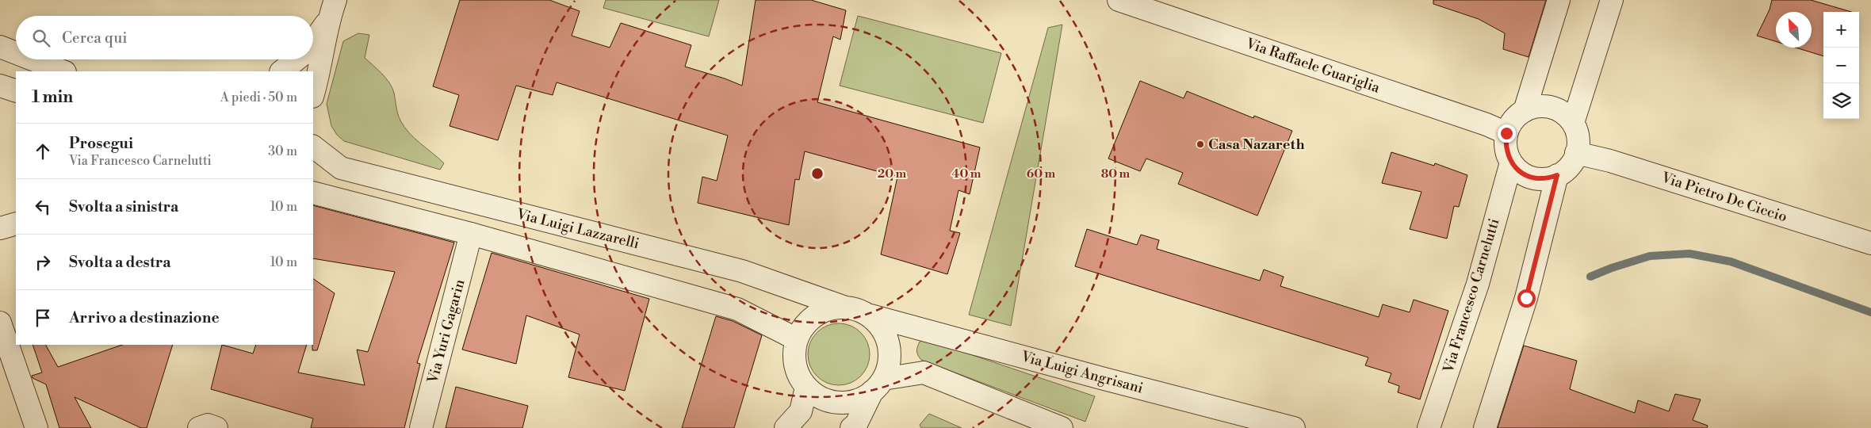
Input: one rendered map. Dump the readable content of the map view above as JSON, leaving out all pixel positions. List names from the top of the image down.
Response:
{
  "streets": {
    "street": [
      "Via Raffaele Guariglia",
      "Via Pietro De Ciccio",
      "Via Luigi Lazzarelli",
      "Via Francesco Carnelutti",
      "Via Yuri Gagarin",
      "Via Luigi Angrisani"
    ]
  },
  "crossings": [
    ["Via Raffaele Guariglia", "Via Pietro De Ciccio"],
    ["Via Raffaele Guariglia", "Via Francesco Carnelutti"],
    ["Via Pietro De Ciccio", "Via Francesco Carnelutti"],
    ["Via Luigi Lazzarelli", "Via Luigi Angrisani"]
  ],
  "places": ["Casa Nazareth"],
  "north": "top left",
  "page": {
    "map_buttons": ["+", "−"],
    "search": "Cerca qui",
    "heading": ["1 min", "A piedi · 50 m"],
    "list": [
      ["Prosegui", "Via Francesco Carnelutti", "30 m"],
      ["Svolta a sinistra", "10 m"],
      ["Svolta a destra", "10 m"],
      "Arrivo a destinazione"
    ]
  },
  "rings": [
    "20 m",
    "40 m",
    "60 m",
    "80 m"
  ]
}
